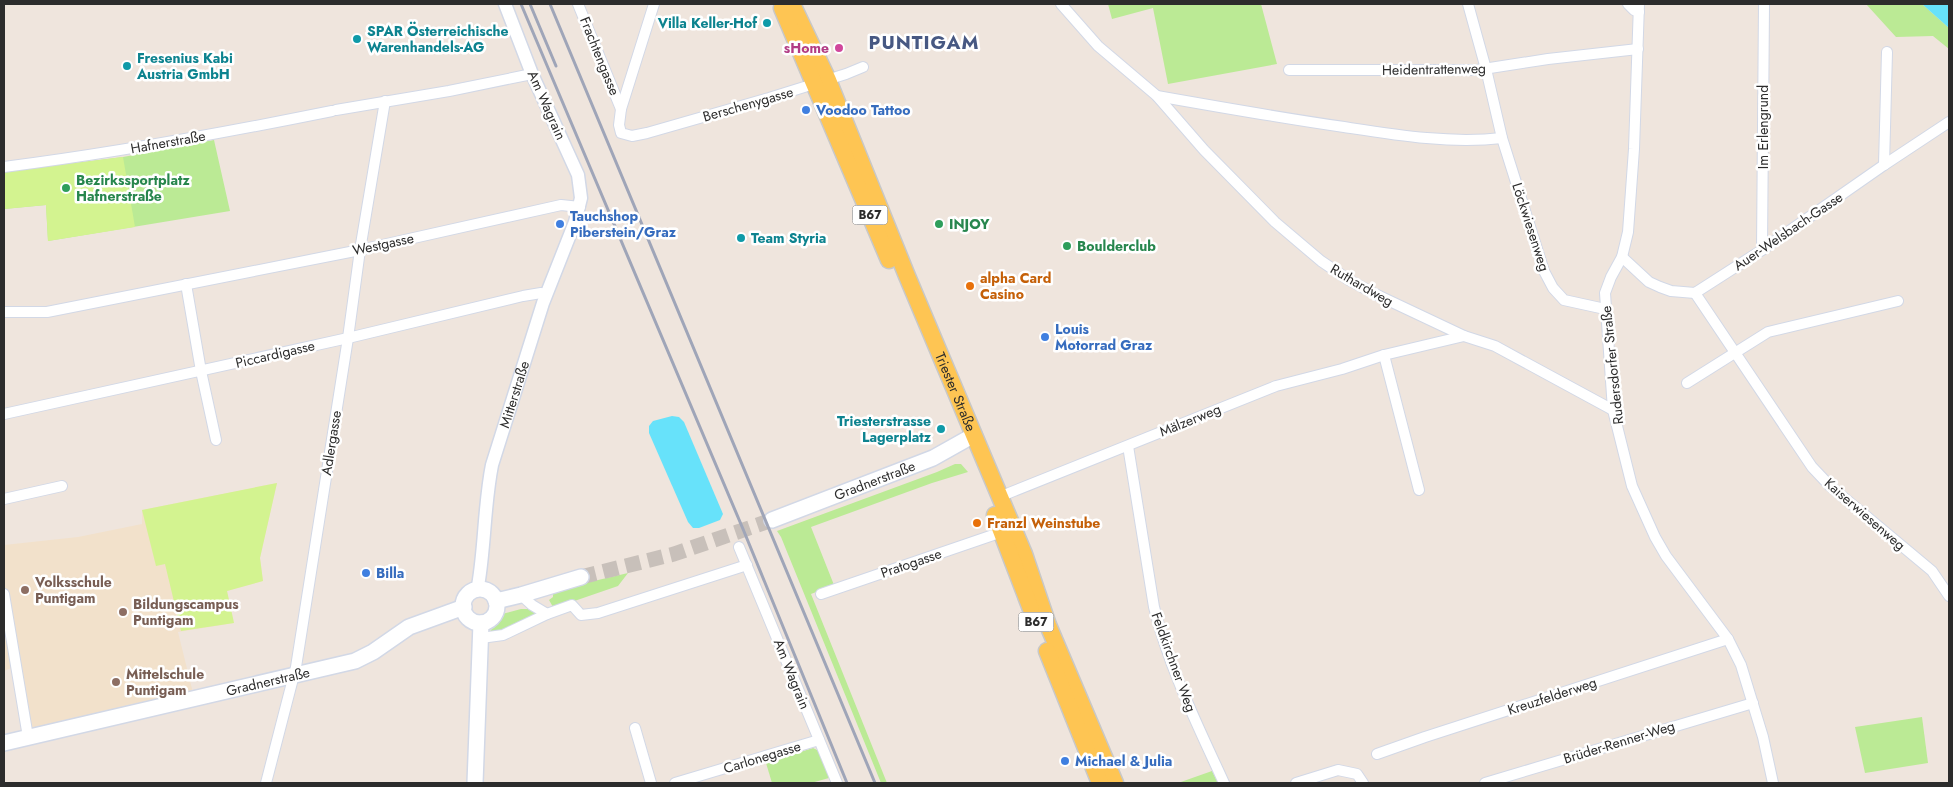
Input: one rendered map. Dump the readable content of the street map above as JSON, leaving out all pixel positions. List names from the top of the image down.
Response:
{
  "streets": {
    "main road": ["B67", "Triester Straße", "Gradnerstraße"],
    "street": [
      "Frachtengasse",
      "Heidentrattenweg",
      "Berschenygasse",
      "Am Wagrain",
      "Im Erlengrund",
      "Hafnerstraße",
      "Löckwiesenweg",
      "Auer-Welsbach-Gasse",
      "Westgasse",
      "Ruthardweg",
      "Piccardigasse",
      "Rudersdorfer Straße",
      "Mitterstraße",
      "Mälzerweg",
      "Adlergasse",
      "Kaiserwiesenweg",
      "Pratogasse",
      "Feldkirchner Weg",
      "Kreuzfelderweg",
      "Brüder-Renner-Weg",
      "Carlonegasse"
    ]
  },
  "crossings": [
    ["Frachtengasse", "Berschenygasse"],
    ["Heidentrattenweg", "Löckwiesenweg"],
    ["Heidentrattenweg", "Rudersdorfer Straße"],
    ["Berschenygasse", "Triester Straße"],
    ["Am Wagrain", "Hafnerstraße"],
    ["Am Wagrain", "Westgasse"],
    ["Am Wagrain", "Mitterstraße"],
    ["Am Wagrain", "Carlonegasse"],
    ["Im Erlengrund", "Auer-Welsbach-Gasse"],
    ["Hafnerstraße", "Adlergasse"],
    ["Löckwiesenweg", "Rudersdorfer Straße"],
    ["Auer-Welsbach-Gasse", "Kaiserwiesenweg"],
    ["Westgasse", "Mitterstraße"],
    ["Westgasse", "Adlergasse"],
    ["Ruthardweg", "Rudersdorfer Straße"],
    ["Ruthardweg", "Mälzerweg"],
    ["Piccardigasse", "Mitterstraße"],
    ["Piccardigasse", "Adlergasse"],
    ["Rudersdorfer Straße", "Kreuzfelderweg"],
    ["Rudersdorfer Straße", "Brüder-Renner-Weg"],
    ["Triester Straße", "Mälzerweg"],
    ["Triester Straße", "Gradnerstraße"],
    ["Triester Straße", "Pratogasse"],
    ["Mitterstraße", "Gradnerstraße"],
    ["Mälzerweg", "Feldkirchner Weg"],
    ["Adlergasse", "Gradnerstraße"]
  ],
  "districts": ["PUNTIGAM"],
  "places": [
    "Villa Keller-Hof",
    "SPAR Österreichische Warenhandels-AG",
    "sHome",
    "Fresenius Kabi Austria GmbH",
    "Voodoo Tattoo",
    "Bezirkssportplatz Hafnerstraße",
    "Tauchshop Piberstein/Graz",
    "INJOY",
    "Team Styria",
    "Boulderclub",
    "alpha Card Casino",
    "Louis Motorrad Graz",
    "Triesterstrasse Lagerplatz",
    "Franzl Weinstube",
    "Billa",
    "Volksschule Puntigam",
    "Bildungscampus Puntigam",
    "Mittelschule Puntigam",
    "Michael & Julia"
  ]
}
